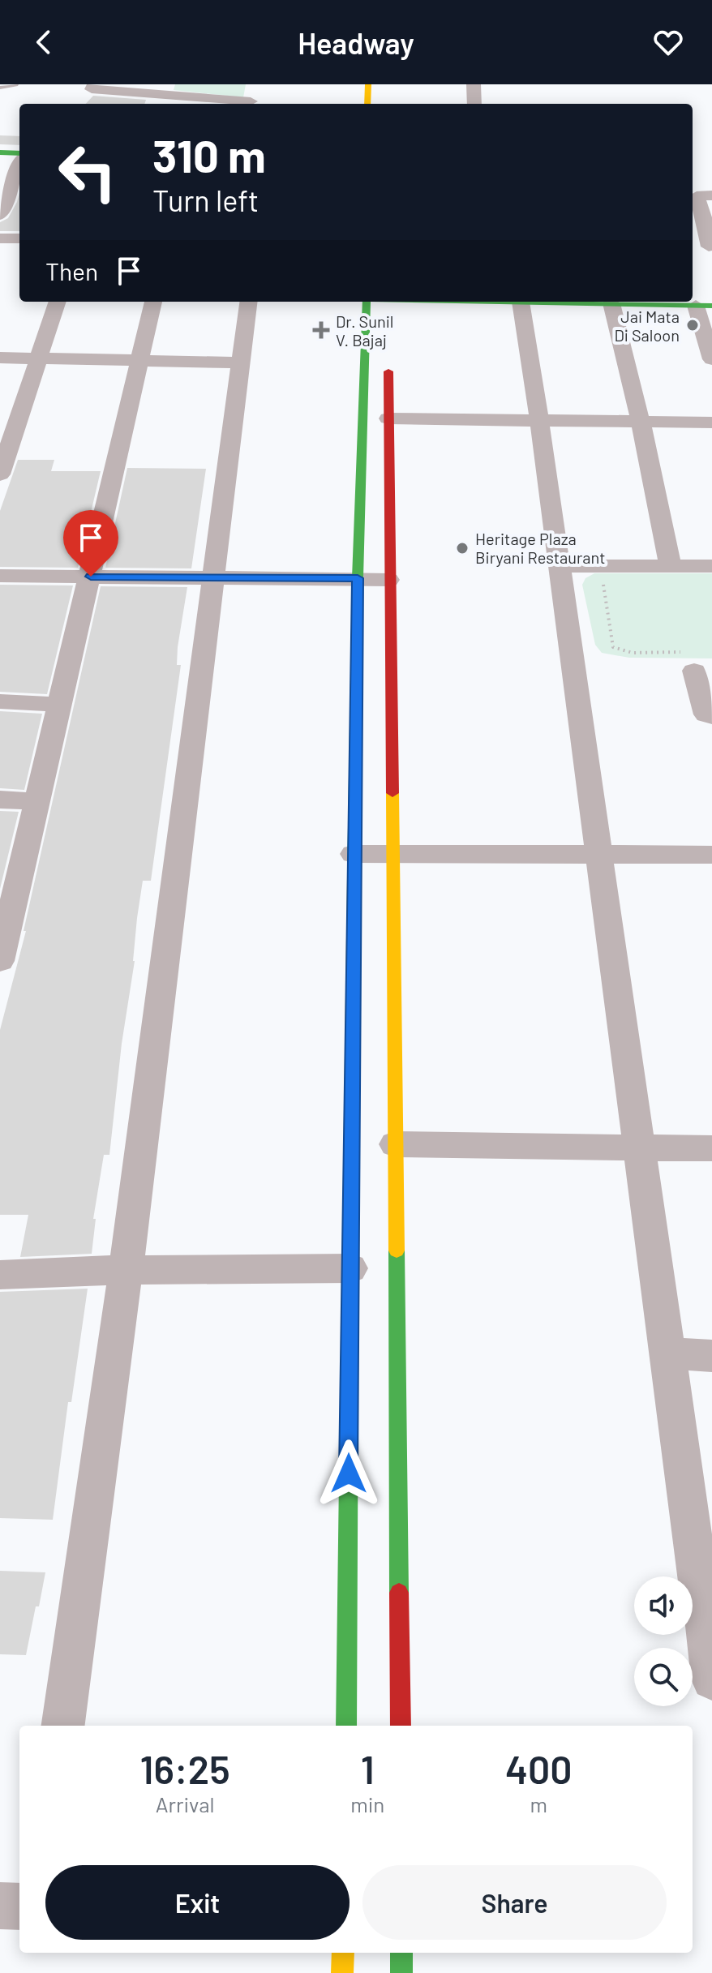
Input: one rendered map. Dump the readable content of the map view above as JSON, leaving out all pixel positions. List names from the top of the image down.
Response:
{
  "places": {
    "other": ["Jai Mata Di Saloon", "Heritage Plaza Biryani Restaurant"],
    "health": ["Dr. Sunil V. Bajaj"]
  },
  "page": {
    "header": "Headway",
    "turn": ["310 m", "Turn left"],
    "then": "Then",
    "eta": [
      "16:25",
      "Arrival",
      "1",
      "min",
      "400",
      "m"
    ],
    "buttons": ["Exit", "Share"]
  }
}
